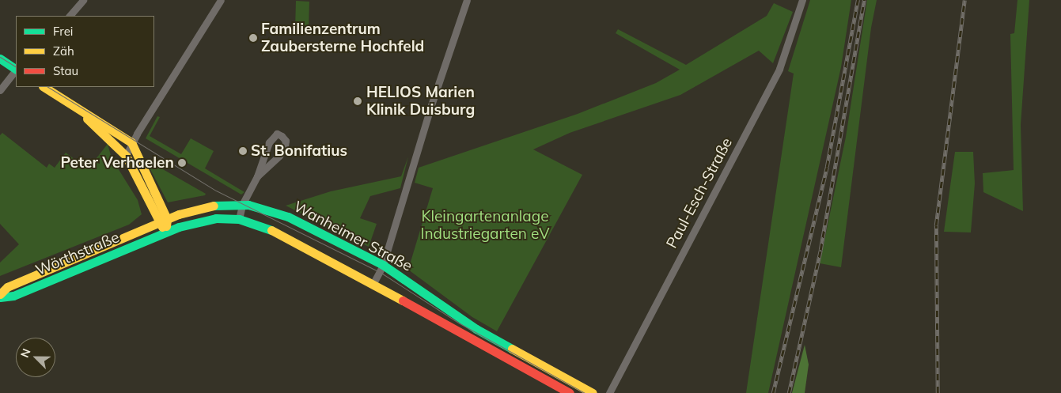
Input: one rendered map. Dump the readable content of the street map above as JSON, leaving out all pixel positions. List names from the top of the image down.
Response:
{
  "streets": {
    "street": ["Paul-Esch-Straße", "Wanheimer Straße", "Wörthstraße"]
  },
  "crossings": [
    ["Wanheimer Straße", "Wörthstraße"]
  ],
  "parks": ["Kleingartenanlage Industriegarten eV"],
  "places": [
    "Familienzentrum Zaubersterne Hochfeld",
    "HELIOS Marien Klinik Duisburg",
    "St. Bonifatius",
    "Peter Verhaelen"
  ],
  "legend": ["Frei", "Zäh", "Stau"],
  "north": "top left"
}
